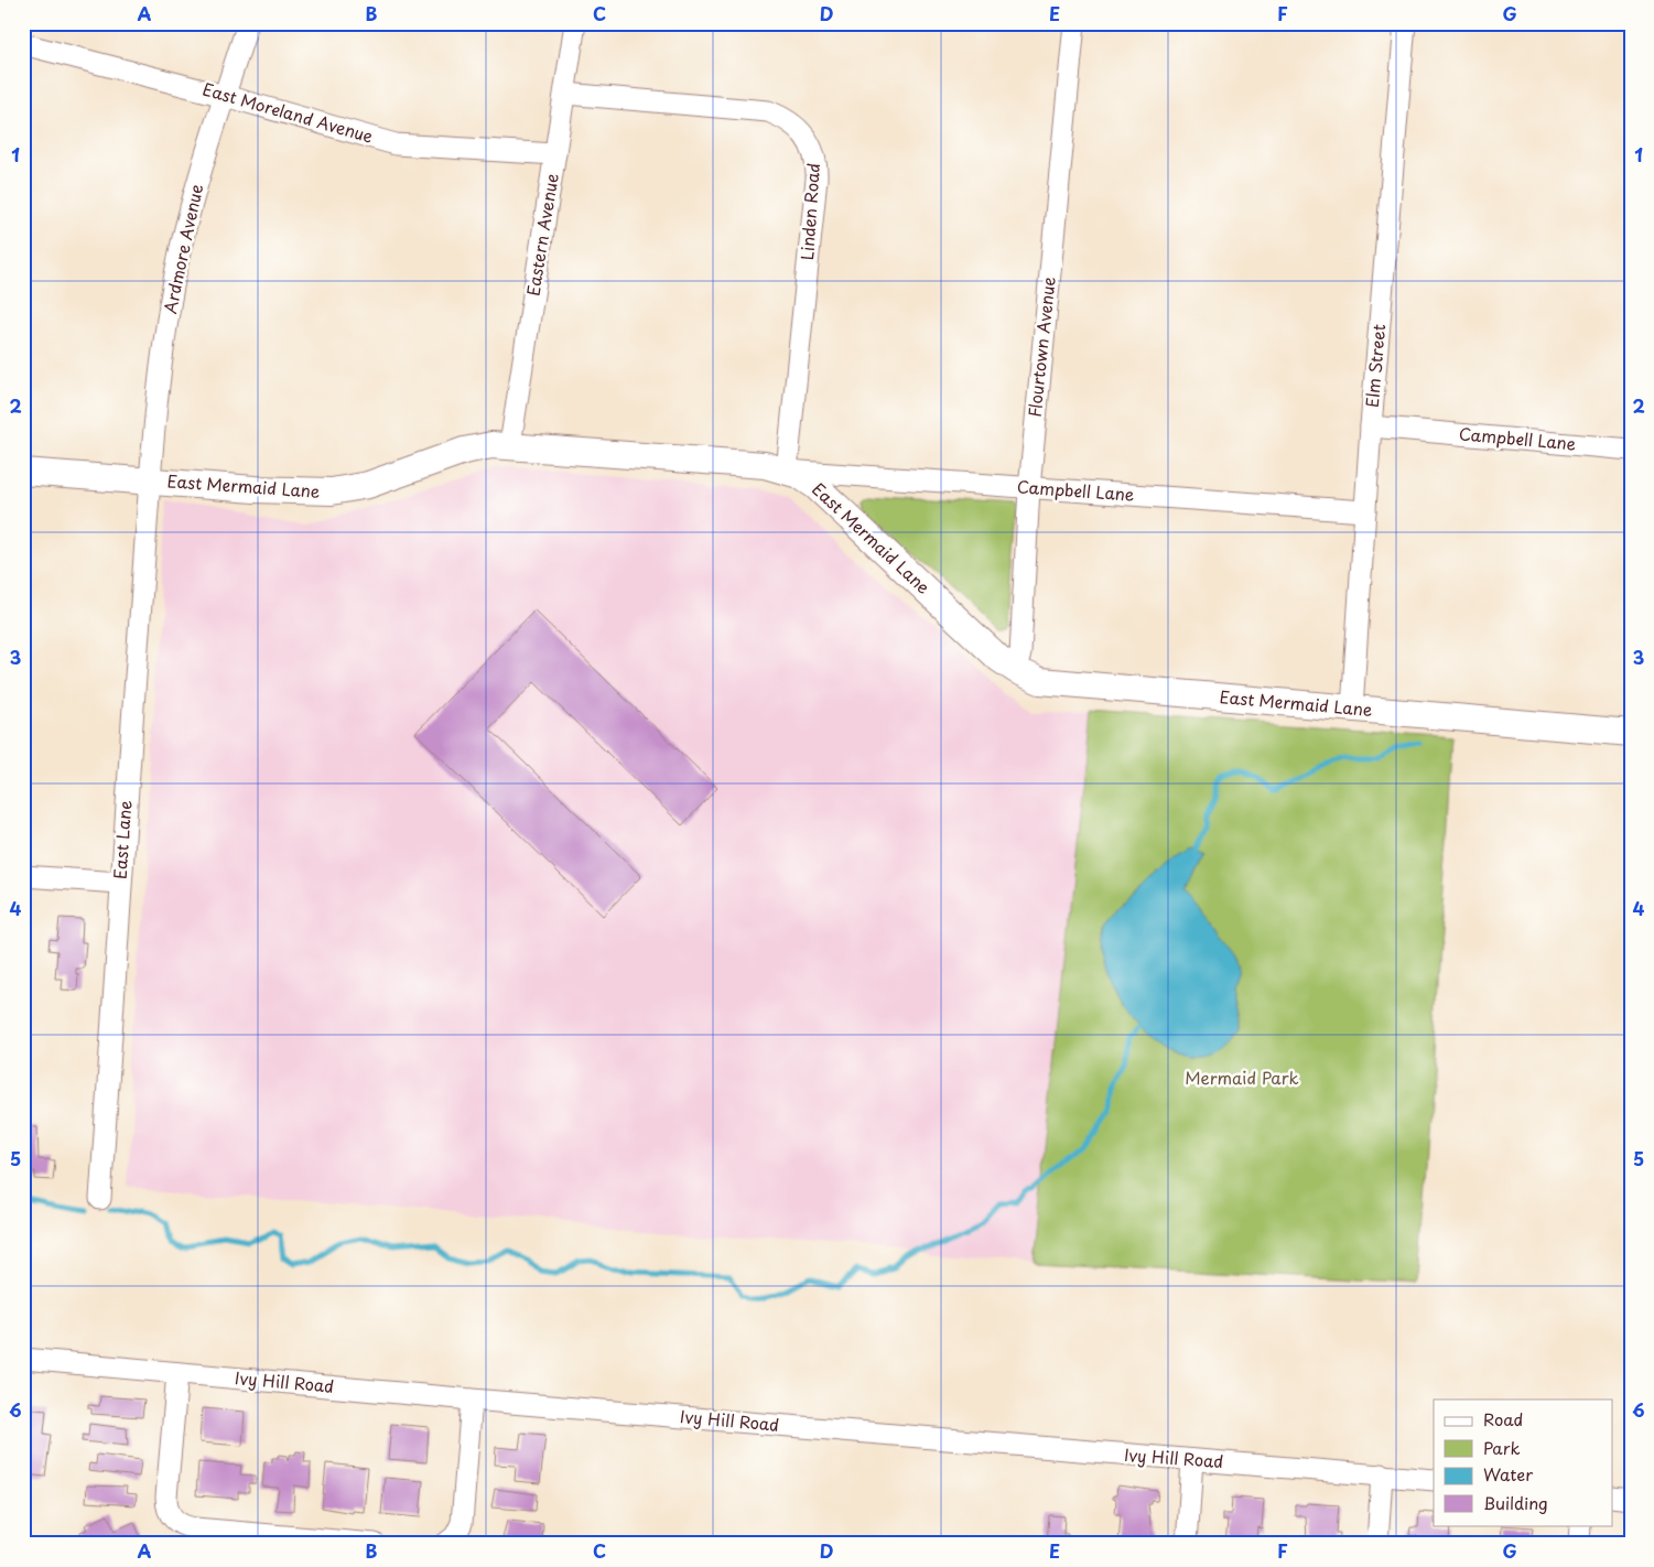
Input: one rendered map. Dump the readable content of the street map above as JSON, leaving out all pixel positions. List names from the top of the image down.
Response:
{
  "streets": {
    "main road": ["East Mermaid Lane"],
    "street": [
      "East Moreland Avenue",
      "Linden Road",
      "Eastern Avenue",
      "Ardmore Avenue",
      "Flourtown Avenue",
      "Elm Street",
      "Campbell Lane",
      "East Lane",
      "Ivy Hill Road"
    ]
  },
  "crossings": [
    ["East Moreland Avenue", "Eastern Avenue"],
    ["East Moreland Avenue", "Ardmore Avenue"],
    ["Linden Road", "Eastern Avenue"],
    ["Linden Road", "Campbell Lane"],
    ["Linden Road", "East Mermaid Lane"],
    ["Eastern Avenue", "East Mermaid Lane"],
    ["Ardmore Avenue", "East Mermaid Lane"],
    ["Ardmore Avenue", "East Lane"],
    ["Flourtown Avenue", "Campbell Lane"],
    ["Flourtown Avenue", "East Mermaid Lane"],
    ["Elm Street", "Campbell Lane"],
    ["Elm Street", "East Mermaid Lane"],
    ["Campbell Lane", "East Mermaid Lane"],
    ["East Mermaid Lane", "East Lane"]
  ],
  "parks": ["Mermaid Park"],
  "legend": [
    "Road",
    "Park",
    "Water",
    "Building"
  ],
  "grid": {
    "columns": [
      "A",
      "B",
      "C",
      "D",
      "E",
      "F",
      "G"
    ],
    "rows": [
      "1",
      "2",
      "3",
      "4",
      "5",
      "6"
    ]
  }
}
